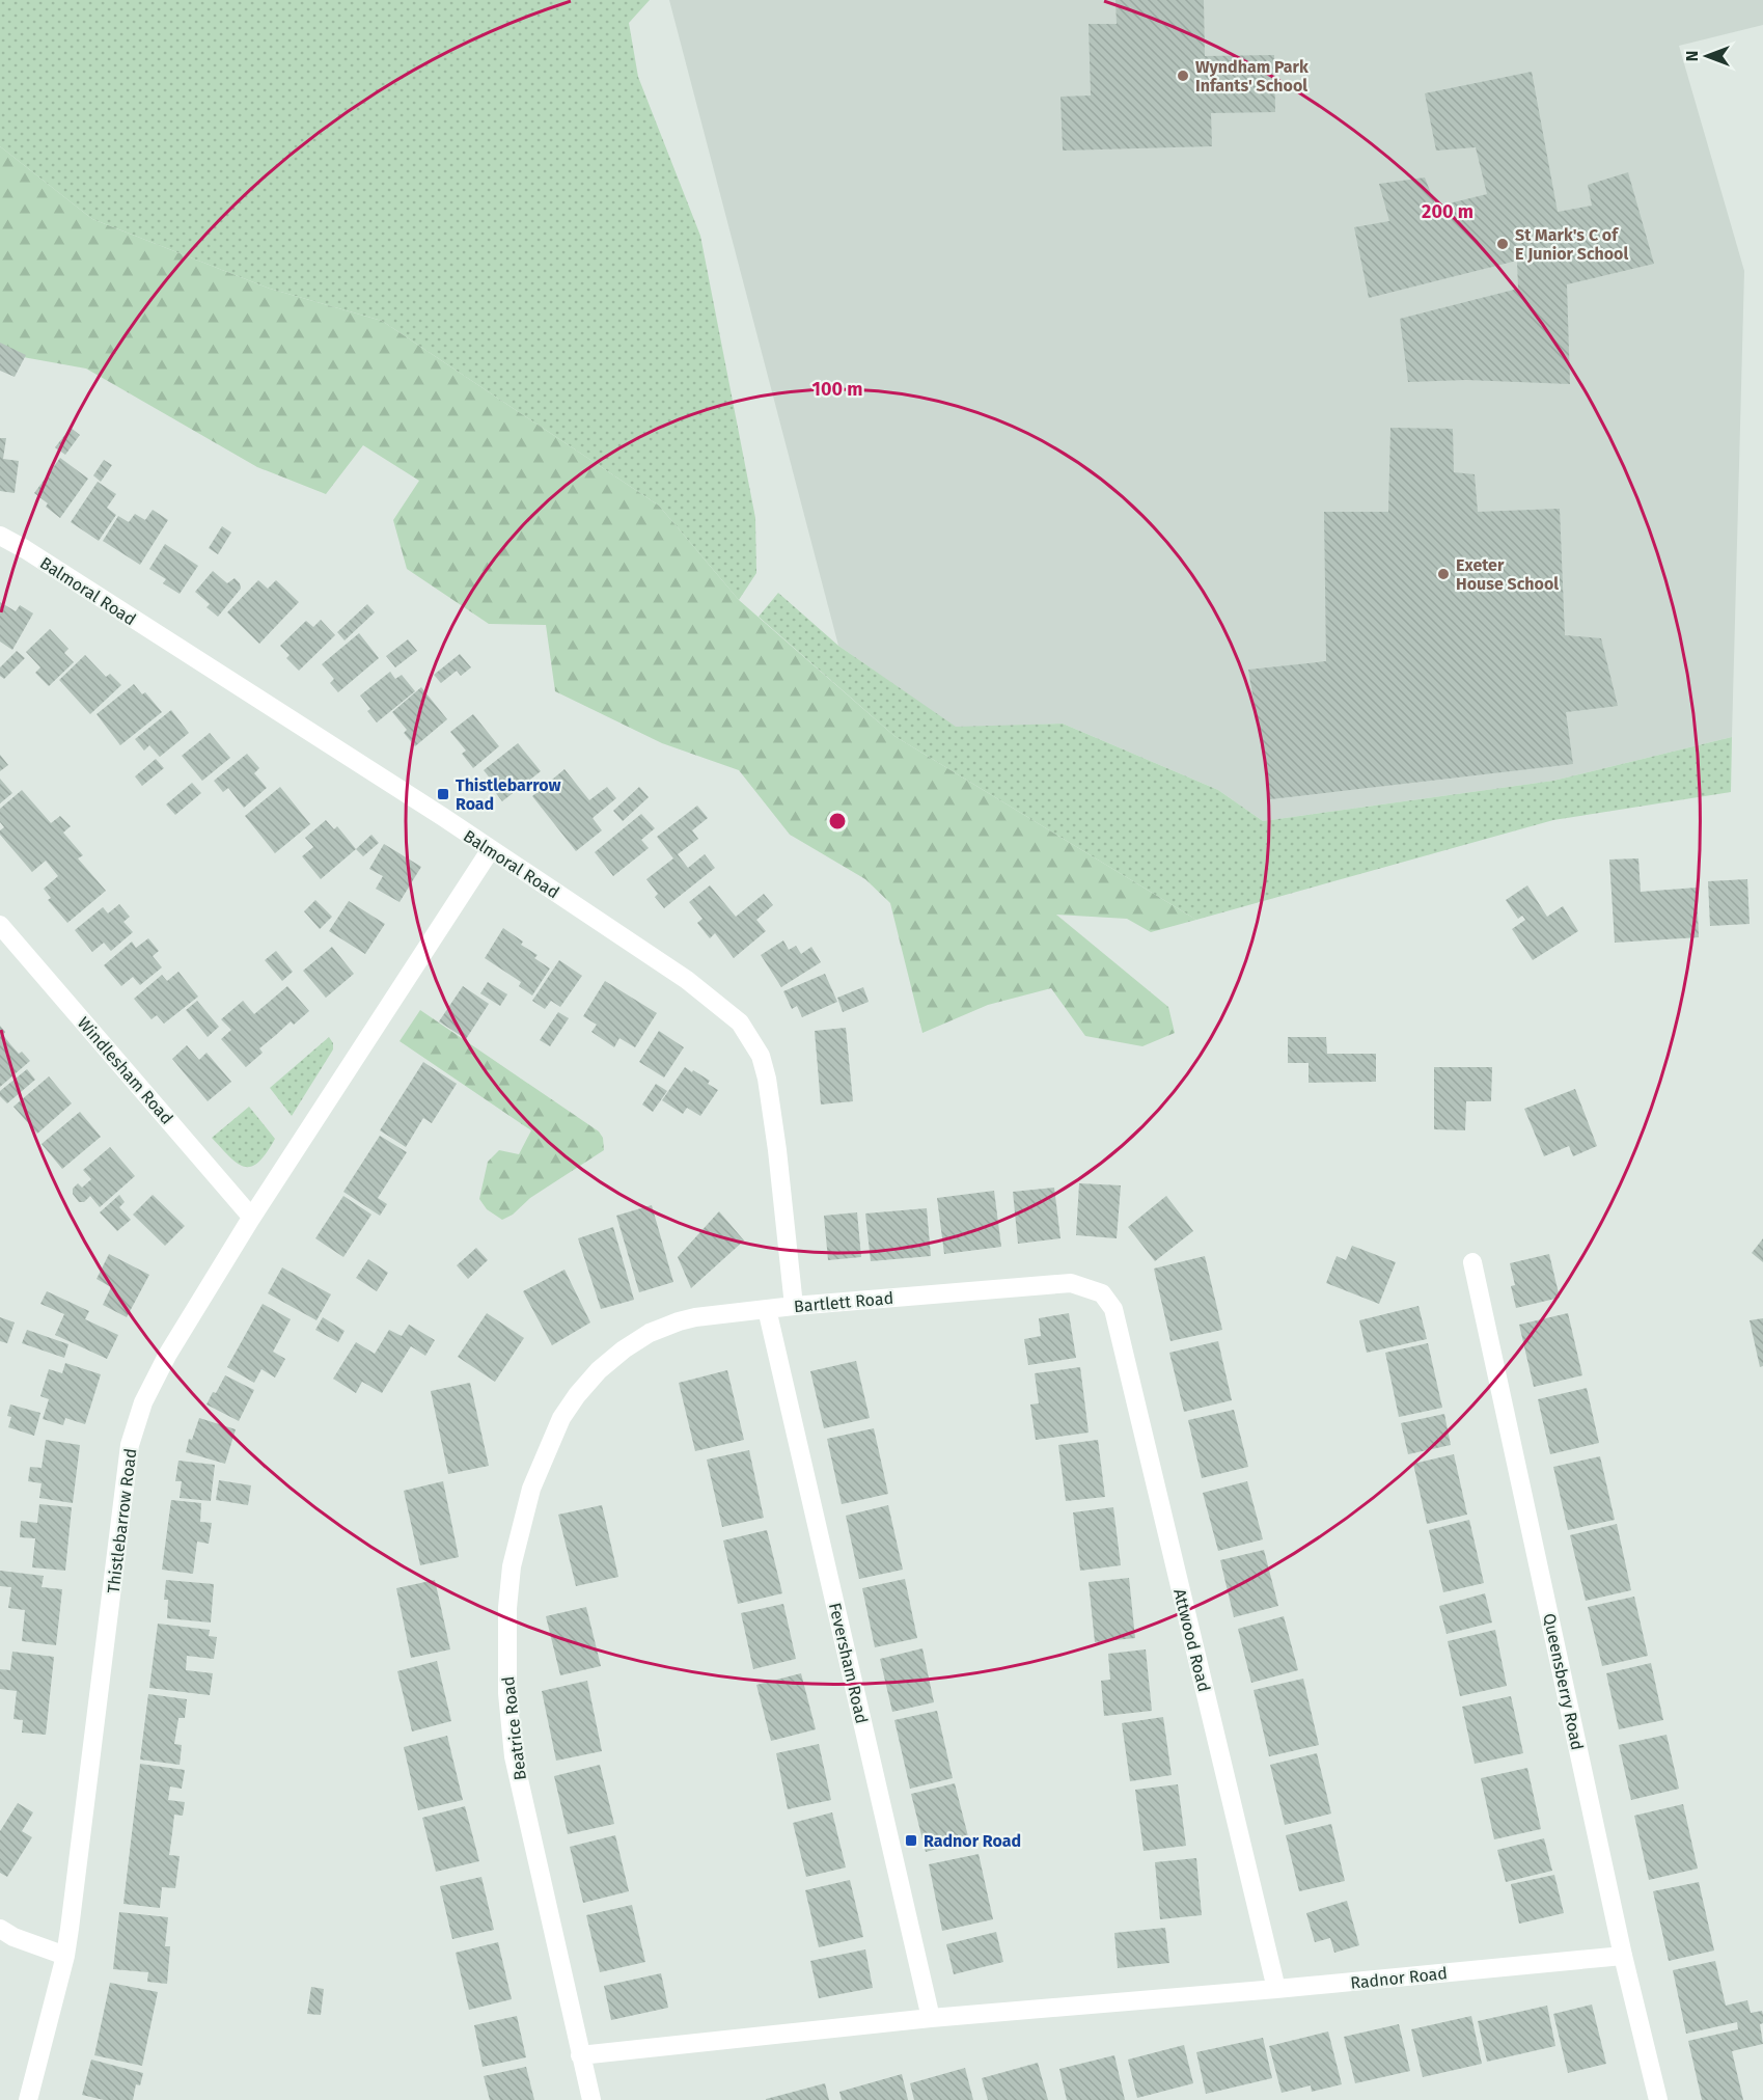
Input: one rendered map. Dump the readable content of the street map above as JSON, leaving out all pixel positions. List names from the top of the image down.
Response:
{
  "streets": {
    "street": [
      "Balmoral Road",
      "Windlesham Road",
      "Bartlett Road",
      "Thistlebarrow Road",
      "Attwood Road",
      "Feversham Road",
      "Queensberry Road",
      "Beatrice Road",
      "Radnor Road"
    ]
  },
  "crossings": [
    ["Balmoral Road", "Bartlett Road"],
    ["Balmoral Road", "Thistlebarrow Road"],
    ["Windlesham Road", "Thistlebarrow Road"],
    ["Bartlett Road", "Attwood Road"],
    ["Bartlett Road", "Feversham Road"],
    ["Bartlett Road", "Beatrice Road"],
    ["Attwood Road", "Radnor Road"],
    ["Feversham Road", "Radnor Road"],
    ["Queensberry Road", "Radnor Road"],
    ["Beatrice Road", "Radnor Road"]
  ],
  "places": {
    "other": ["Wyndham Park Infants' School", "St Mark's C of E Junior School", "Exeter House School"],
    "transit": ["Thistlebarrow Road", "Radnor Road"]
  },
  "north": "left",
  "rings": ["200 m", "100 m"]
}
